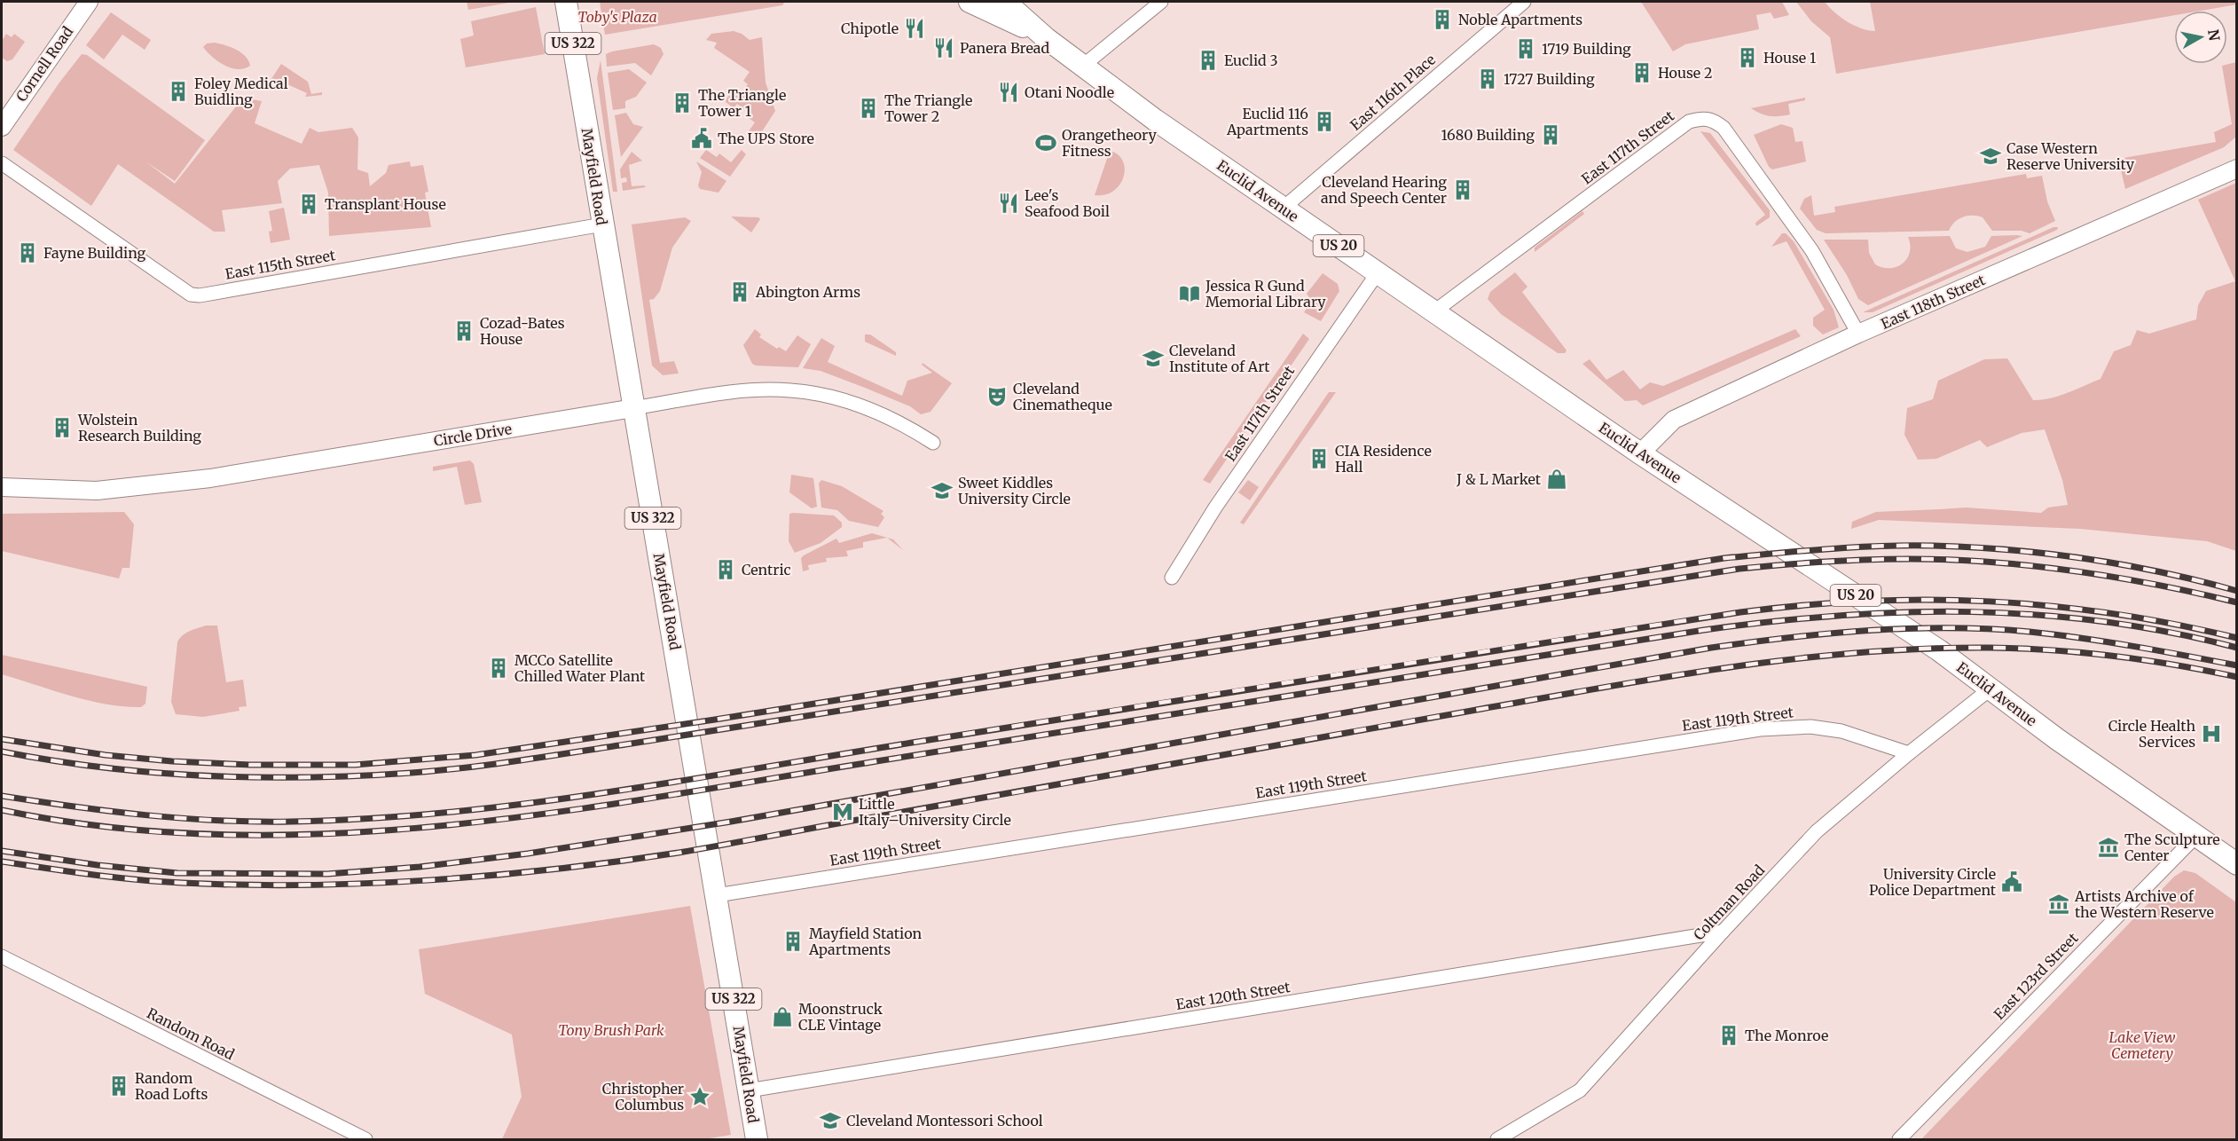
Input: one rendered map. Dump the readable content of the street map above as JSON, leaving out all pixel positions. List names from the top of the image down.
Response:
{
  "streets": {
    "main road": [
      "US 322",
      "Mayfield Road",
      "Euclid Avenue",
      "US 20"
    ],
    "street": [
      "Cornell Road",
      "East 116th Place",
      "East 117th Street",
      "East 115th Street",
      "East 118th Street",
      "Circle Drive",
      "East 119th Street",
      "Coltman Road",
      "East 123rd Street",
      "East 120th Street",
      "Random Road"
    ]
  },
  "crossings": [
    ["East 116th Place", "Euclid Avenue"],
    ["East 117th Street", "Euclid Avenue"],
    ["East 117th Street", "East 118th Street"],
    ["Mayfield Road", "East 115th Street"],
    ["Mayfield Road", "Circle Drive"],
    ["Mayfield Road", "East 119th Street"],
    ["Mayfield Road", "East 120th Street"],
    ["Euclid Avenue", "East 118th Street"],
    ["Euclid Avenue", "Coltman Road"],
    ["Euclid Avenue", "East 123rd Street"],
    ["East 119th Street", "Coltman Road"],
    ["Coltman Road", "East 120th Street"]
  ],
  "parks": ["Toby's Plaza", "Tony Brush Park", "Lake View Cemetery"],
  "places": {
    "building": [
      "Noble Apartments",
      "1719 Building",
      "House 1",
      "Euclid 3",
      "House 2",
      "1727 Building",
      "Foley Medical Buidling",
      "The Triangle Tower 1",
      "The Triangle Tower 2",
      "Euclid 116 Apartments",
      "1680 Building",
      "Cleveland Hearing and Speech Center",
      "Transplant House",
      "Fayne Building",
      "Abington Arms",
      "Cozad-Bates House",
      "Wolstein Research Building",
      "CIA Residence Hall",
      "Centric",
      "MCCo Satellite Chilled Water Plant",
      "Mayfield Station Apartments",
      "The Monroe",
      "Random Road Lofts"
    ],
    "restaurant": [
      "Chipotle",
      "Panera Bread",
      "Otani Noodle",
      "Lee's Seafood Boil"
    ],
    "public building": ["The UPS Store", "University Circle Police Department"],
    "sports": ["Orangetheory Fitness"],
    "school or university": [
      "Case Western Reserve University",
      "Cleveland Institute of Art",
      "Sweet Kiddles University Circle",
      "Cleveland Montessori School"
    ],
    "library": ["Jessica R Gund Memorial Library"],
    "theatre": ["Cleveland Cinematheque"],
    "shop": ["J & L Market", "Moonstruck CLE Vintage"],
    "hospital": ["Circle Health Services"],
    "metro station": ["Little Italy–University Circle"],
    "museum": ["The Sculpture Center", "Artists Archive of the Western Reserve"],
    "place": ["Christopher Columbus"]
  },
  "north": "right"
}
